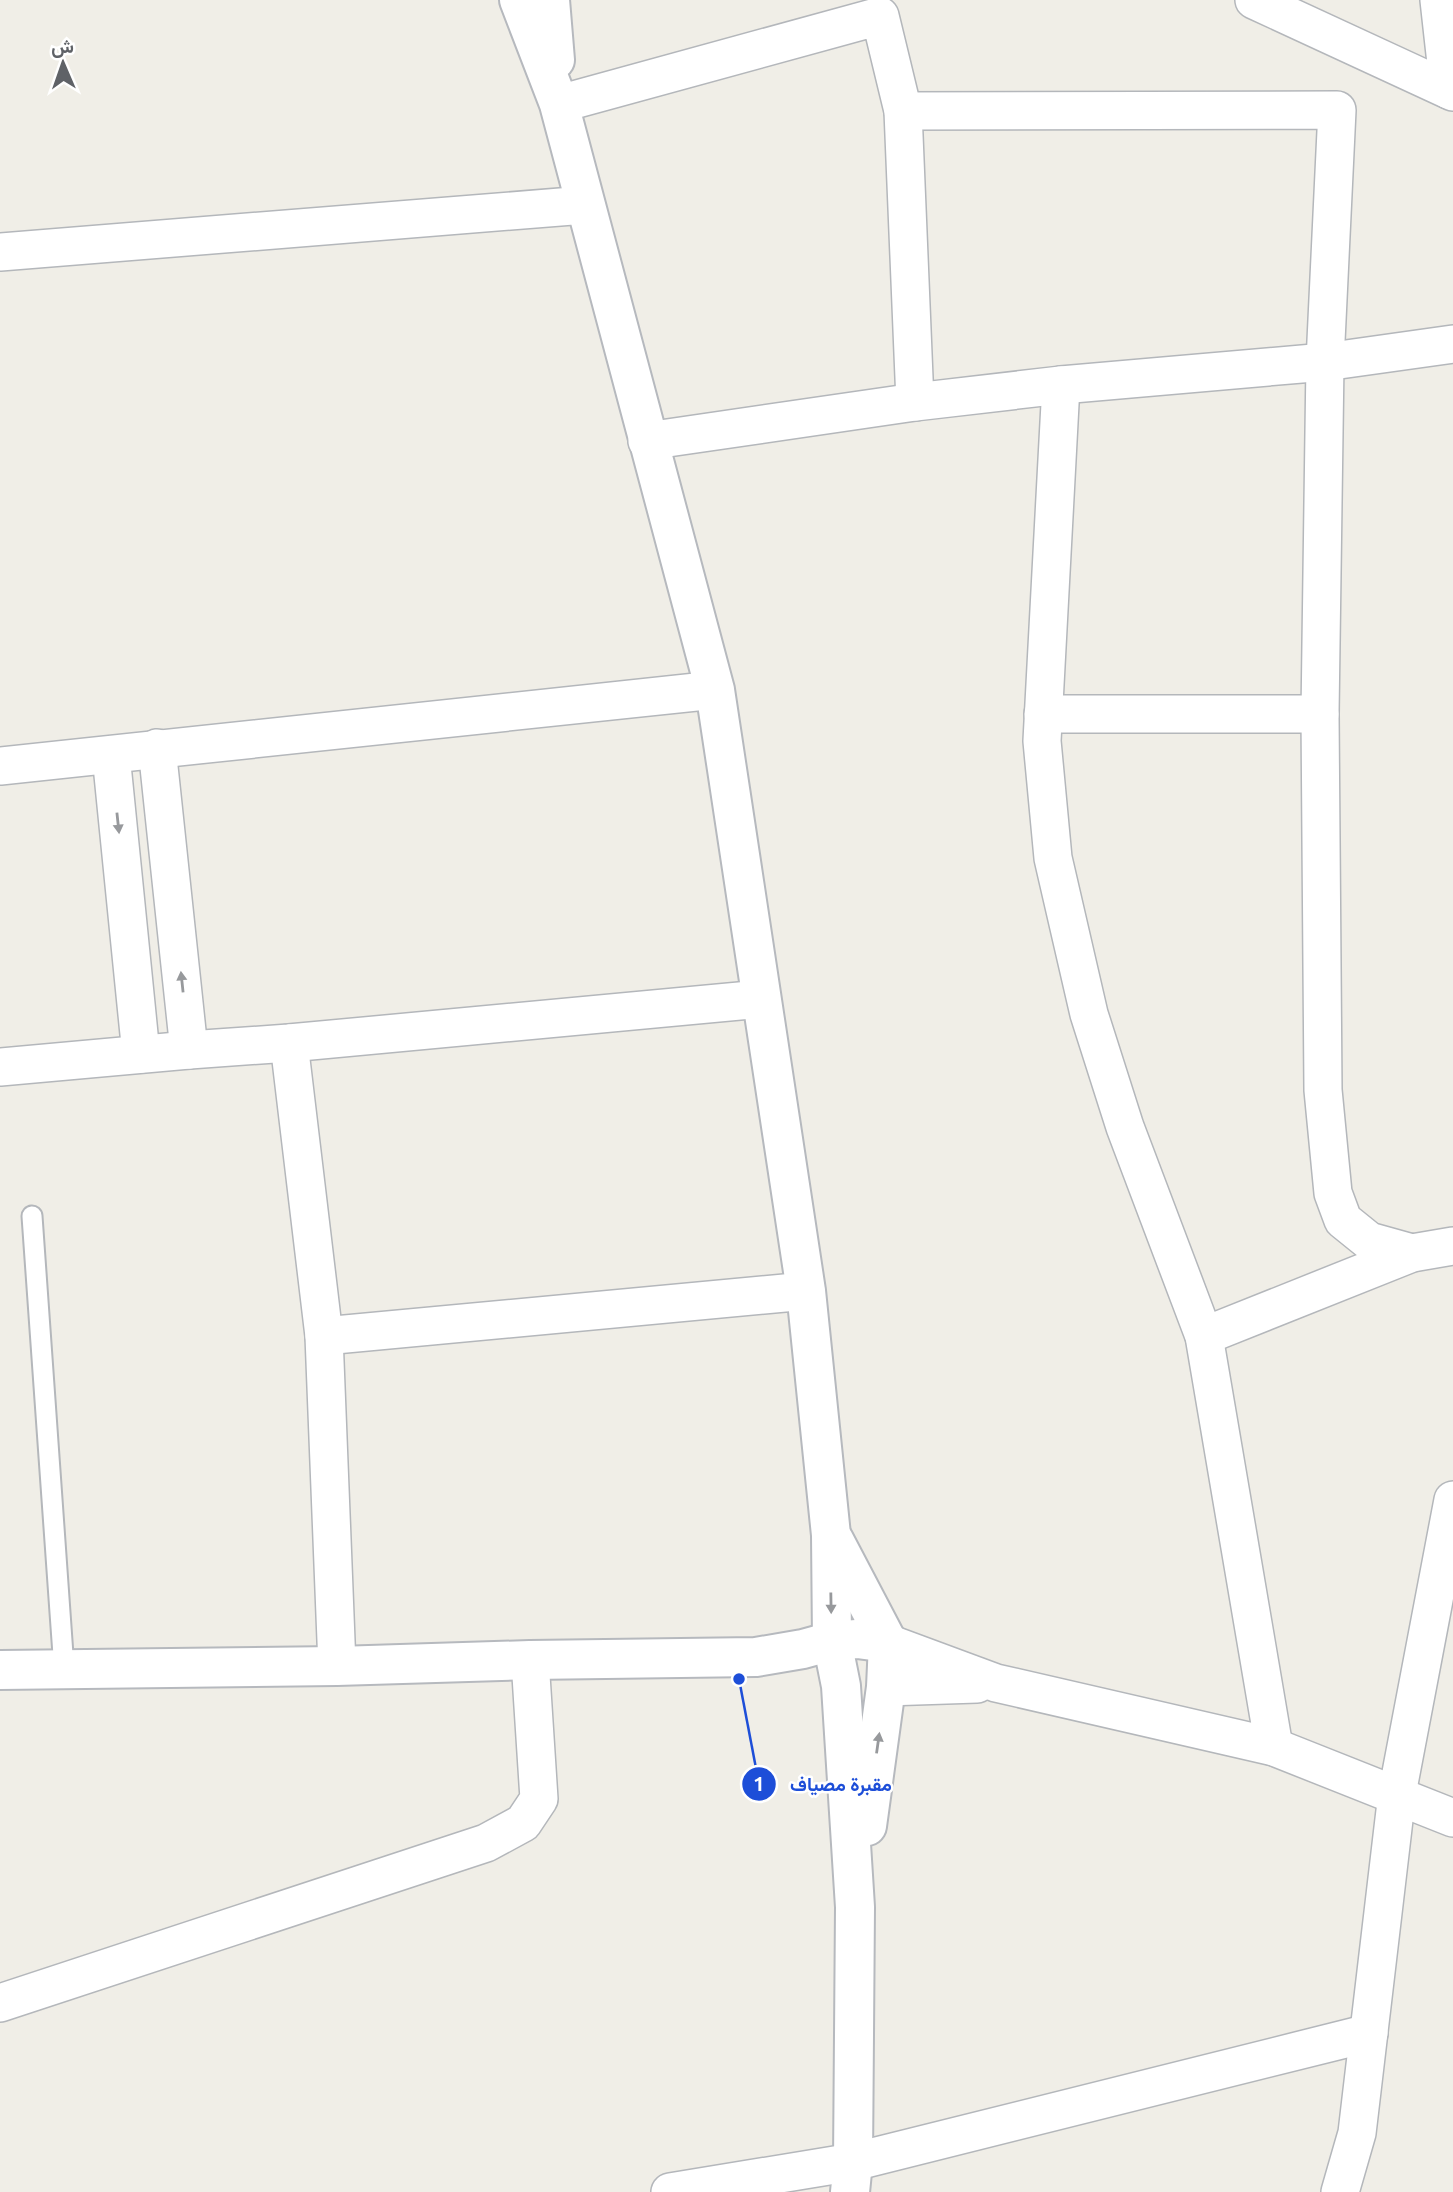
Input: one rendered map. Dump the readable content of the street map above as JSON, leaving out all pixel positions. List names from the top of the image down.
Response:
{
  "places": ["مقبرة مصياف"],
  "north": "top"
}
